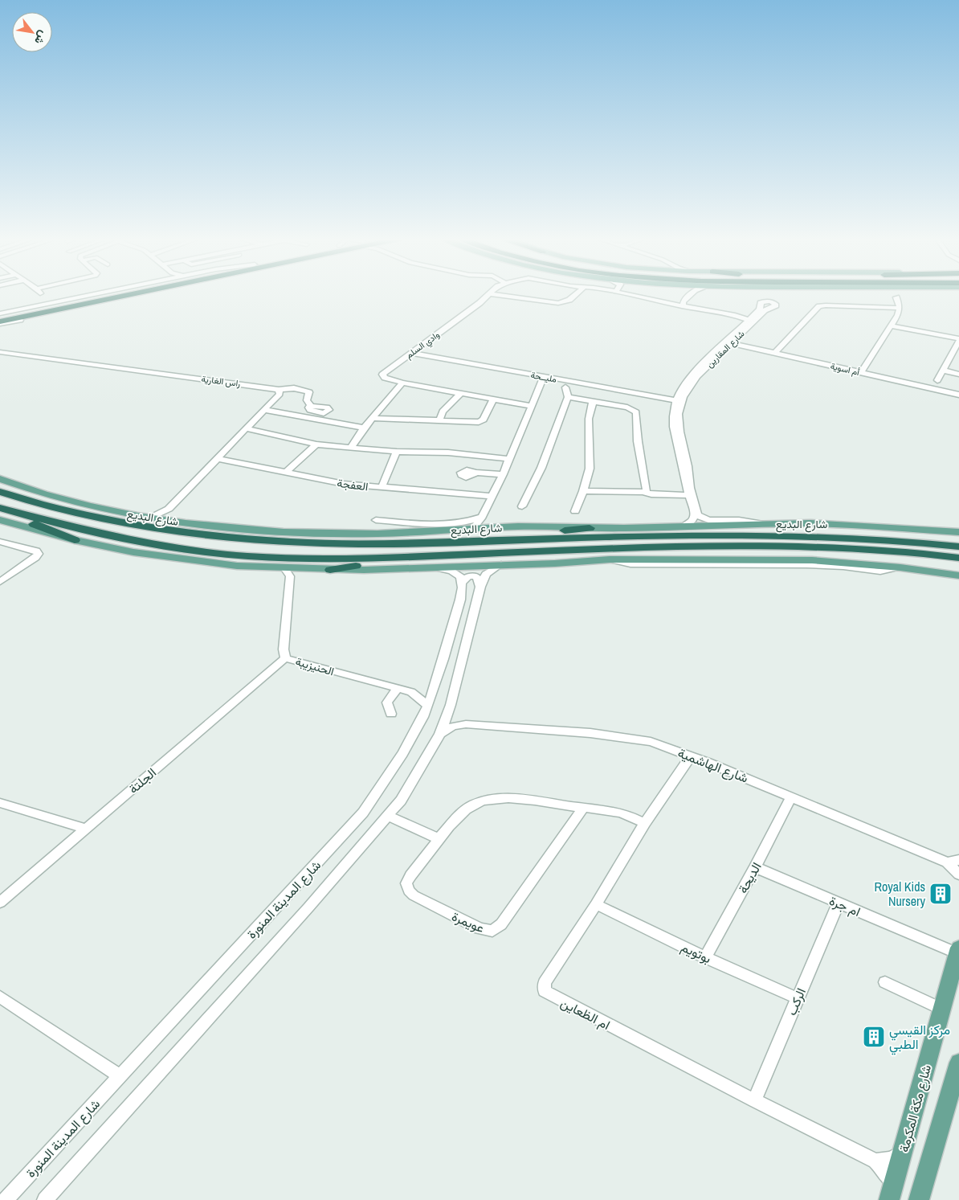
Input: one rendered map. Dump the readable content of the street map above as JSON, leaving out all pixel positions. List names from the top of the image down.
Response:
{
  "streets": {
    "highway": ["شارع البديع"],
    "main road": ["شارع مكة المكرمة"],
    "street": [
      "وادي السلم",
      "شارع المقارين",
      "أم اسوية",
      "مليــحة",
      "راس الغارية",
      "العفجة",
      "الحنيزيبة",
      "شارع الهاشمية",
      "الجلتة",
      "الديحة",
      "شارع المدينة المنورة",
      "ام جرة",
      "عويمرة",
      "بوتويم",
      "الركب",
      "ام الظعاين"
    ]
  },
  "crossings": [
    ["وادي السلم", "مليــحة"],
    ["شارع المقارين", "أم اسوية"],
    ["شارع المقارين", "مليــحة"],
    ["شارع المقارين", "شارع البديع"],
    ["شارع البديع", "الحنيزيبة"],
    ["شارع البديع", "شارع المدينة المنورة"],
    ["الحنيزيبة", "الجلتة"],
    ["الحنيزيبة", "شارع المدينة المنورة"],
    ["شارع الهاشمية", "الديحة"],
    ["شارع الهاشمية", "شارع المدينة المنورة"],
    ["شارع الهاشمية", "ام الظعاين"],
    ["الديحة", "ام جرة"],
    ["الديحة", "بوتويم"],
    ["ام جرة", "الركب"],
    ["ام جرة", "شارع مكة المكرمة"],
    ["عويمرة", "ام الظعاين"],
    ["بوتويم", "الركب"],
    ["بوتويم", "ام الظعاين"],
    ["الركب", "ام الظعاين"],
    ["ام الظعاين", "شارع مكة المكرمة"]
  ],
  "places": {
    "building": ["Royal Kids Nursery", "مركز القيسي الطبي"]
  },
  "north": "bottom right"
}
